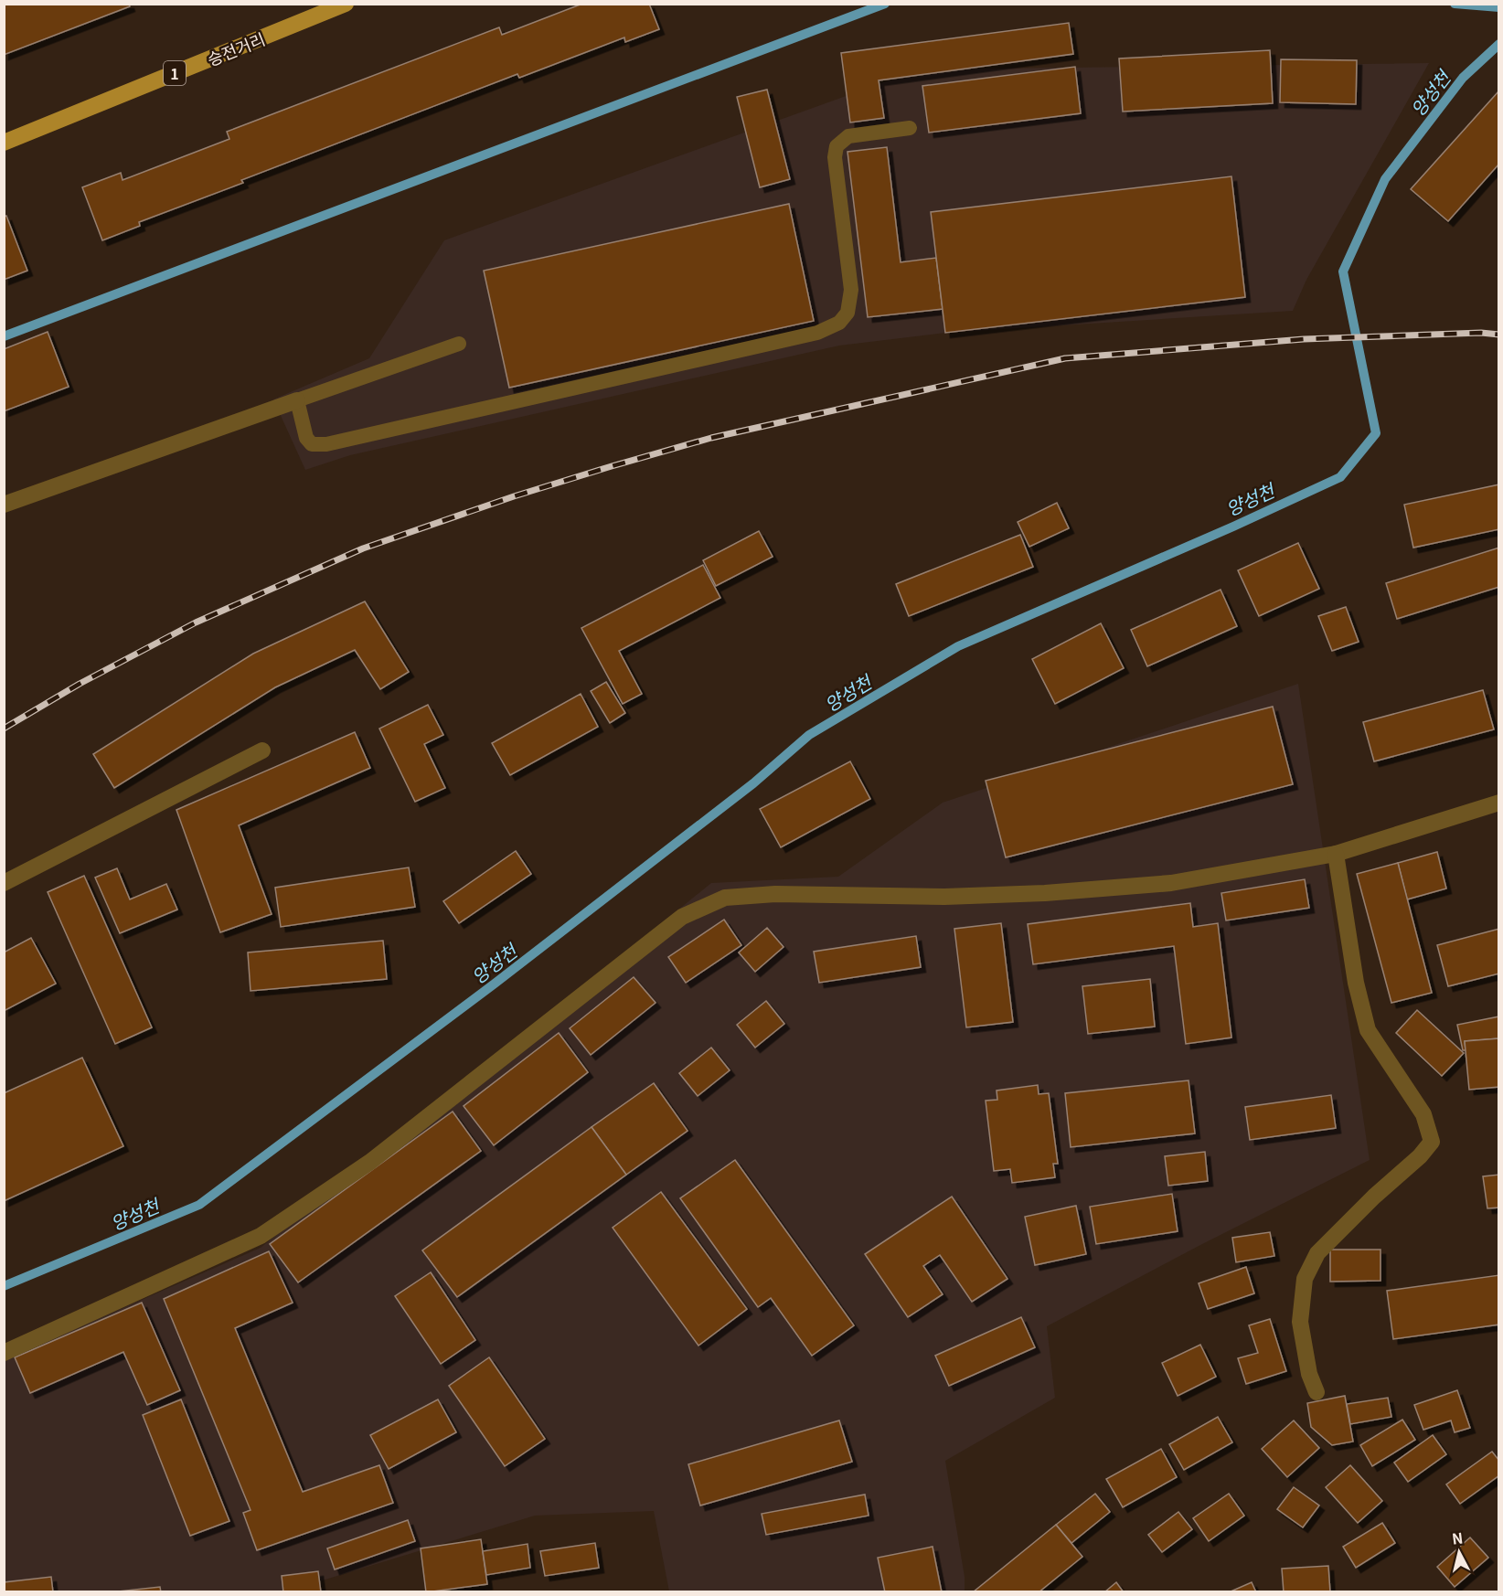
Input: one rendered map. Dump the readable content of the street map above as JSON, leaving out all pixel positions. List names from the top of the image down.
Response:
{
  "streets": {
    "main road": ["승전거리", "1"]
  },
  "water": ["양성천"],
  "north": "top"
}
